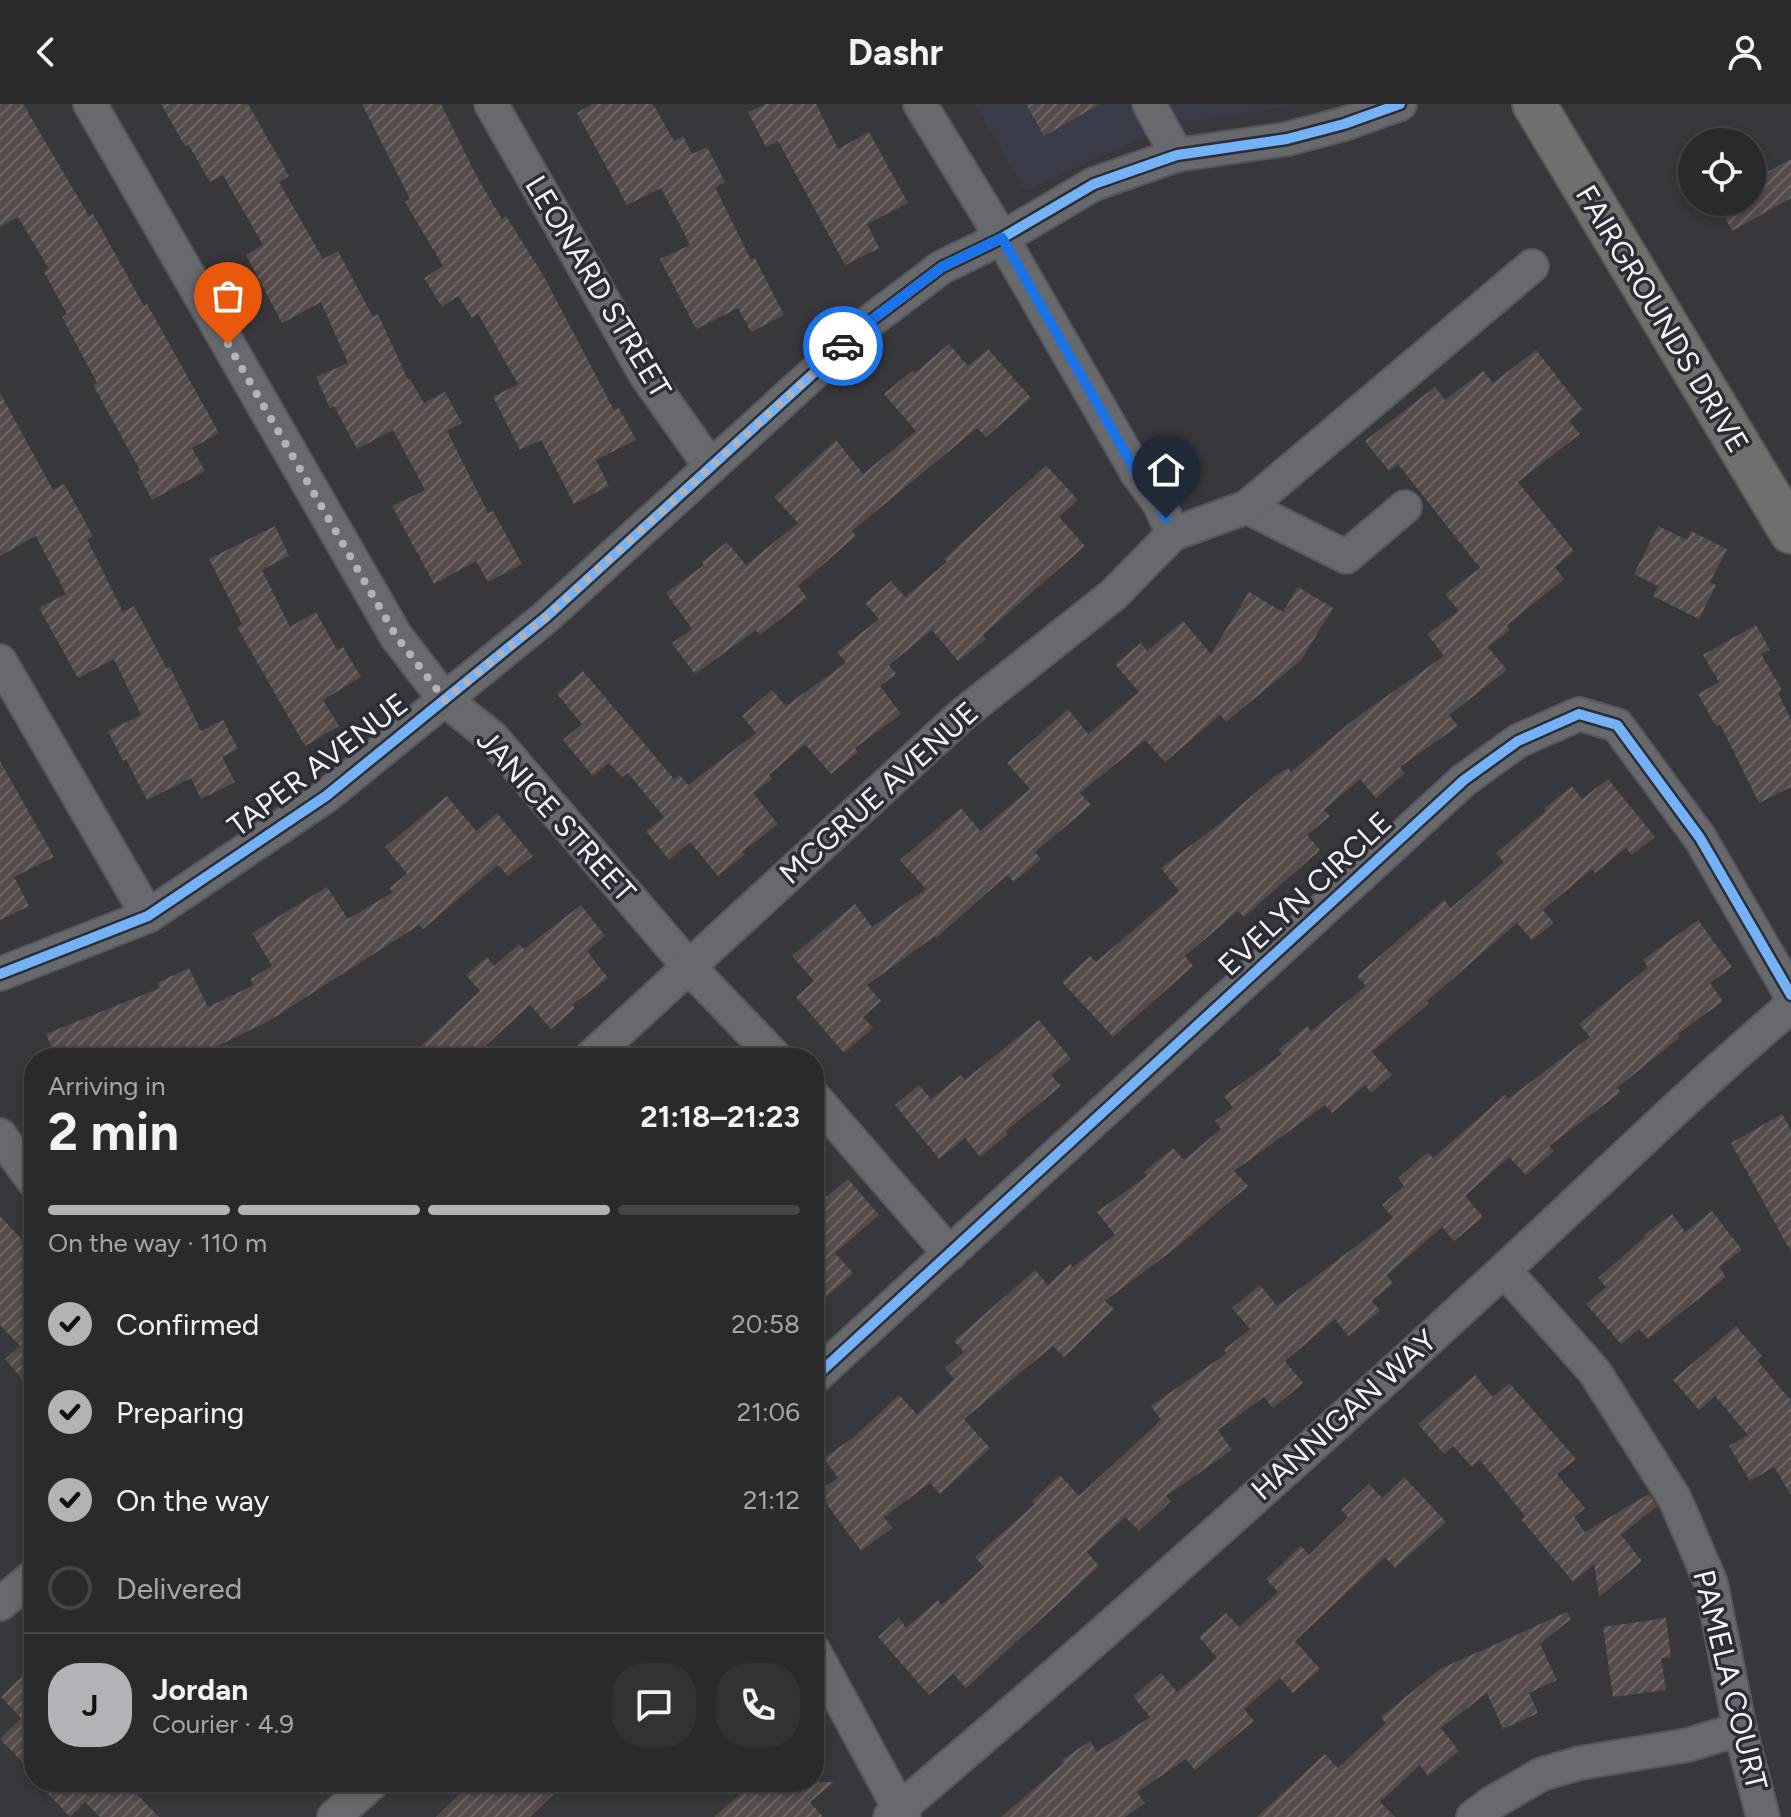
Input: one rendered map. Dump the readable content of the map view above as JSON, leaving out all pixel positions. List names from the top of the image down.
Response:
{
  "streets": {
    "main road": ["FAIRGROUNDS DRIVE"],
    "street": [
      "LEONARD STREET",
      "TAPER AVENUE",
      "MCGRUE AVENUE",
      "JANICE STREET",
      "EVELYN CIRCLE",
      "HANNIGAN WAY",
      "PAMELA COURT"
    ]
  },
  "crossings": [
    ["LEONARD STREET", "TAPER AVENUE"],
    ["TAPER AVENUE", "JANICE STREET"],
    ["MCGRUE AVENUE", "JANICE STREET"],
    ["HANNIGAN WAY", "PAMELA COURT"]
  ],
  "page": {
    "header": "Dashr",
    "heading": ["2 min", "Arriving in", "21:18–21:23"],
    "panel": ["Jordan", "Courier · 4.9"],
    "bar": "On the way · 110 m",
    "list": [
      ["Confirmed", "20:58"],
      ["Preparing", "21:06"],
      ["On the way", "21:12"],
      "Delivered"
    ],
    "round": "J"
  }
}
